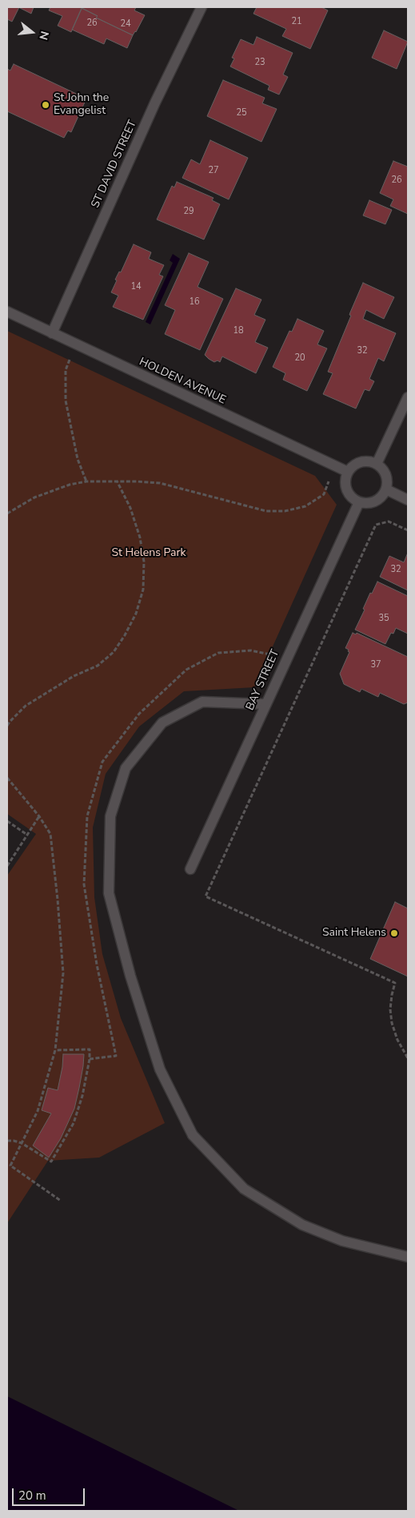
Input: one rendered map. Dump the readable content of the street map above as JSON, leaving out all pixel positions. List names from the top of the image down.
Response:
{
  "streets": {
    "street": ["ST DAVID STREET", "HOLDEN AVENUE", "BAY STREET"]
  },
  "crossings": [
    ["ST DAVID STREET", "HOLDEN AVENUE"],
    ["HOLDEN AVENUE", "BAY STREET"]
  ],
  "parks": ["St Helens Park"],
  "places": ["St John the Evangelist", "Saint Helens"],
  "house_numbers": [
    "21",
    "26",
    "24",
    "23",
    "25",
    "27",
    "26",
    "29",
    "14",
    "16",
    "18",
    "32",
    "20",
    "32",
    "35",
    "37"
  ],
  "scale_bar": "20 m",
  "north": "right"
}
